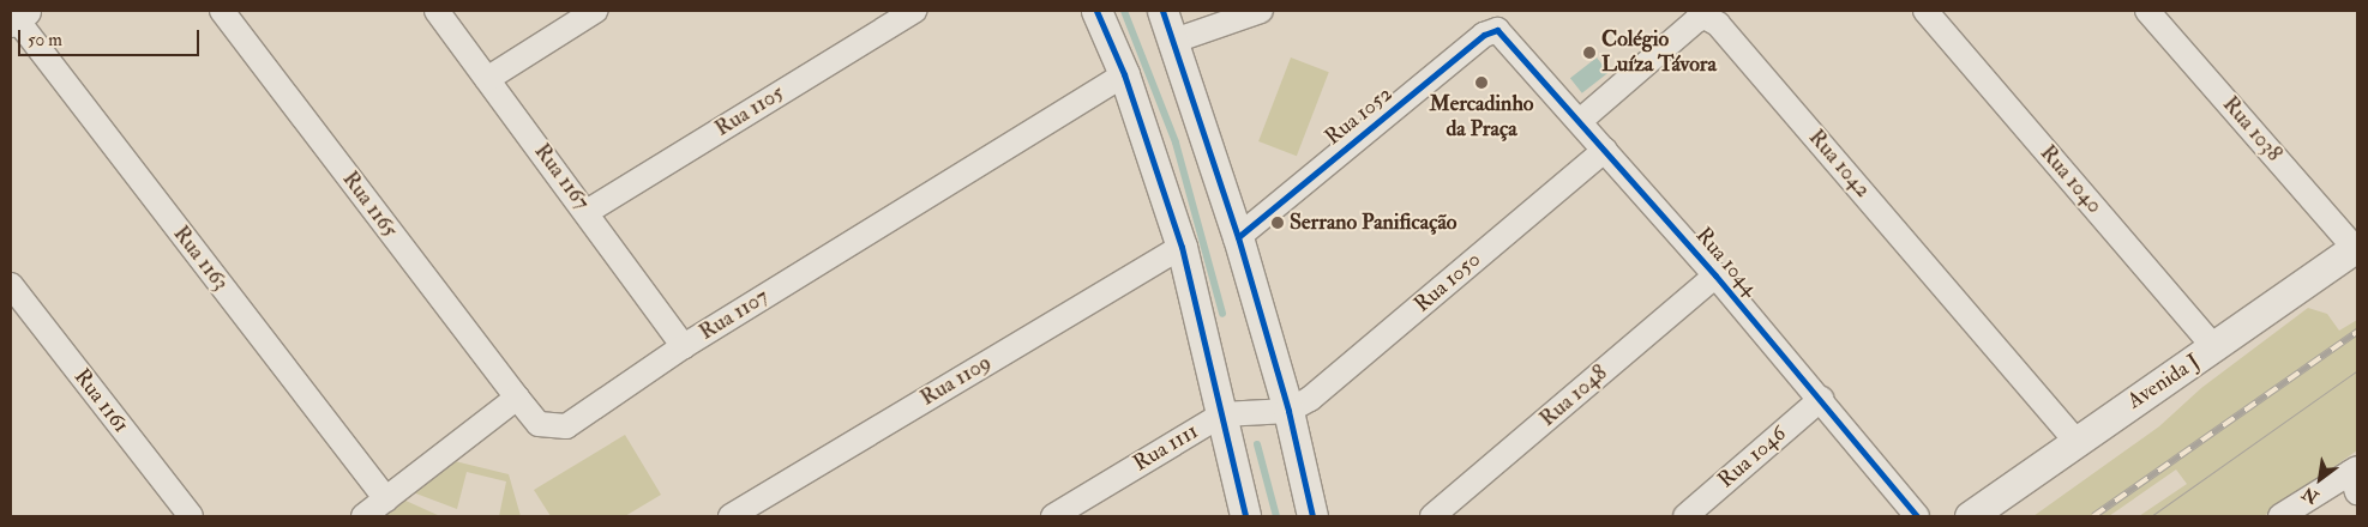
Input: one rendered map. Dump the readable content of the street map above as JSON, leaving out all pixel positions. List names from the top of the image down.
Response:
{
  "streets": {
    "street": [
      "Rua 1105",
      "Rua 1052",
      "Rua 1038",
      "Rua 1042",
      "Rua 1167",
      "Rua 1040",
      "Rua 1165",
      "Rua 1163",
      "Rua 1044",
      "Rua 1050",
      "Rua 1107",
      "Rua 1109",
      "Avenida J",
      "Rua 1048",
      "Rua 1161",
      "Rua 1111",
      "Rua 1046"
    ]
  },
  "crossings": [
    ["Rua 1105", "Rua 1167"],
    ["Rua 1052", "Rua 1044"],
    ["Rua 1038", "Avenida J"],
    ["Rua 1042", "Rua 1044"],
    ["Rua 1042", "Avenida J"],
    ["Rua 1167", "Rua 1107"],
    ["Rua 1040", "Avenida J"],
    ["Rua 1165", "Rua 1107"],
    ["Rua 1044", "Rua 1050"],
    ["Rua 1044", "Rua 1048"],
    ["Rua 1044", "Rua 1046"],
    ["Rua 1050", "Rua 1111"]
  ],
  "places": ["Colégio Luíza Távora", "Mercadinho da Praça", "Serrano Panificação"],
  "scale_bar": "50 m",
  "north": "bottom left"
}
